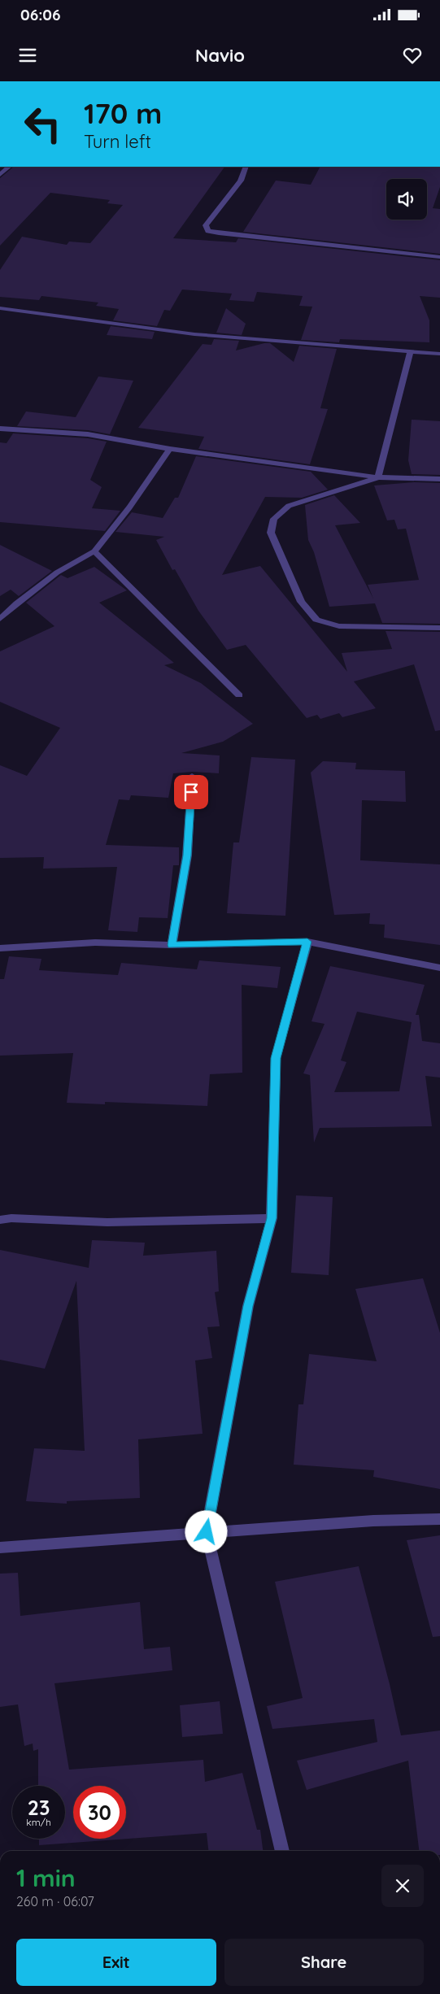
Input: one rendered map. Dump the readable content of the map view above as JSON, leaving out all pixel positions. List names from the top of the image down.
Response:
{
  "page": {
    "status": "06:06",
    "header": "Navio",
    "turn": ["170 m", "Turn left"],
    "speed": "23 km/h",
    "limit": "30",
    "heading": ["1 min", "260 m · 06:07"],
    "buttons": ["Exit", "Share"]
  }
}
